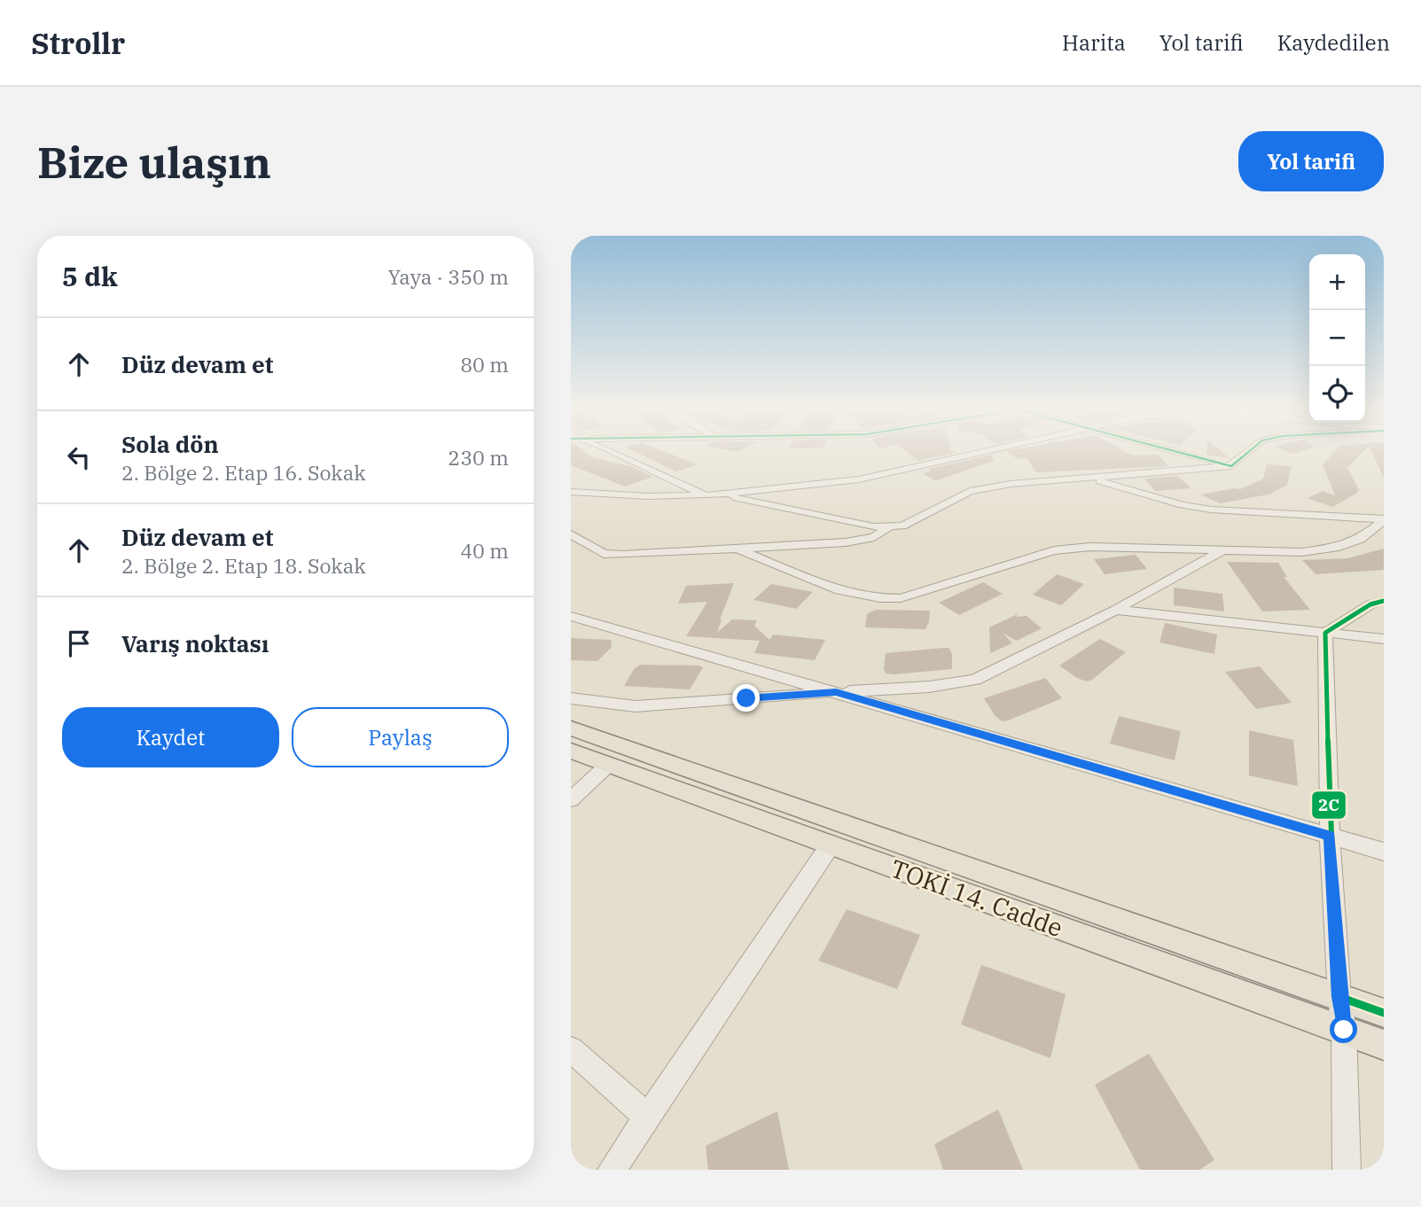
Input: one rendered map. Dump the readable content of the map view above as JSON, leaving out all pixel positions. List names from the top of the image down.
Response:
{
  "streets": {
    "main road": ["TOKİ 14. Cadde"]
  },
  "lines": ["transit line 2C"],
  "page": {
    "header": "Strollr",
    "nav": ["Harita", "Yol tarifi", "Kaydedilen"],
    "buttons": [
      "Yol tarifi",
      ["Kaydet", "Paylaş"]
    ],
    "title": "Bize ulaşın",
    "heading": ["5 dk", "Yaya · 350 m"],
    "map_buttons": ["+", "−"],
    "list": [
      ["Düz devam et", "80 m"],
      ["Sola dön", "2. Bölge 2. Etap 16. Sokak", "230 m"],
      ["Düz devam et", "2. Bölge 2. Etap 18. Sokak", "40 m"],
      "Varış noktası"
    ]
  }
}
